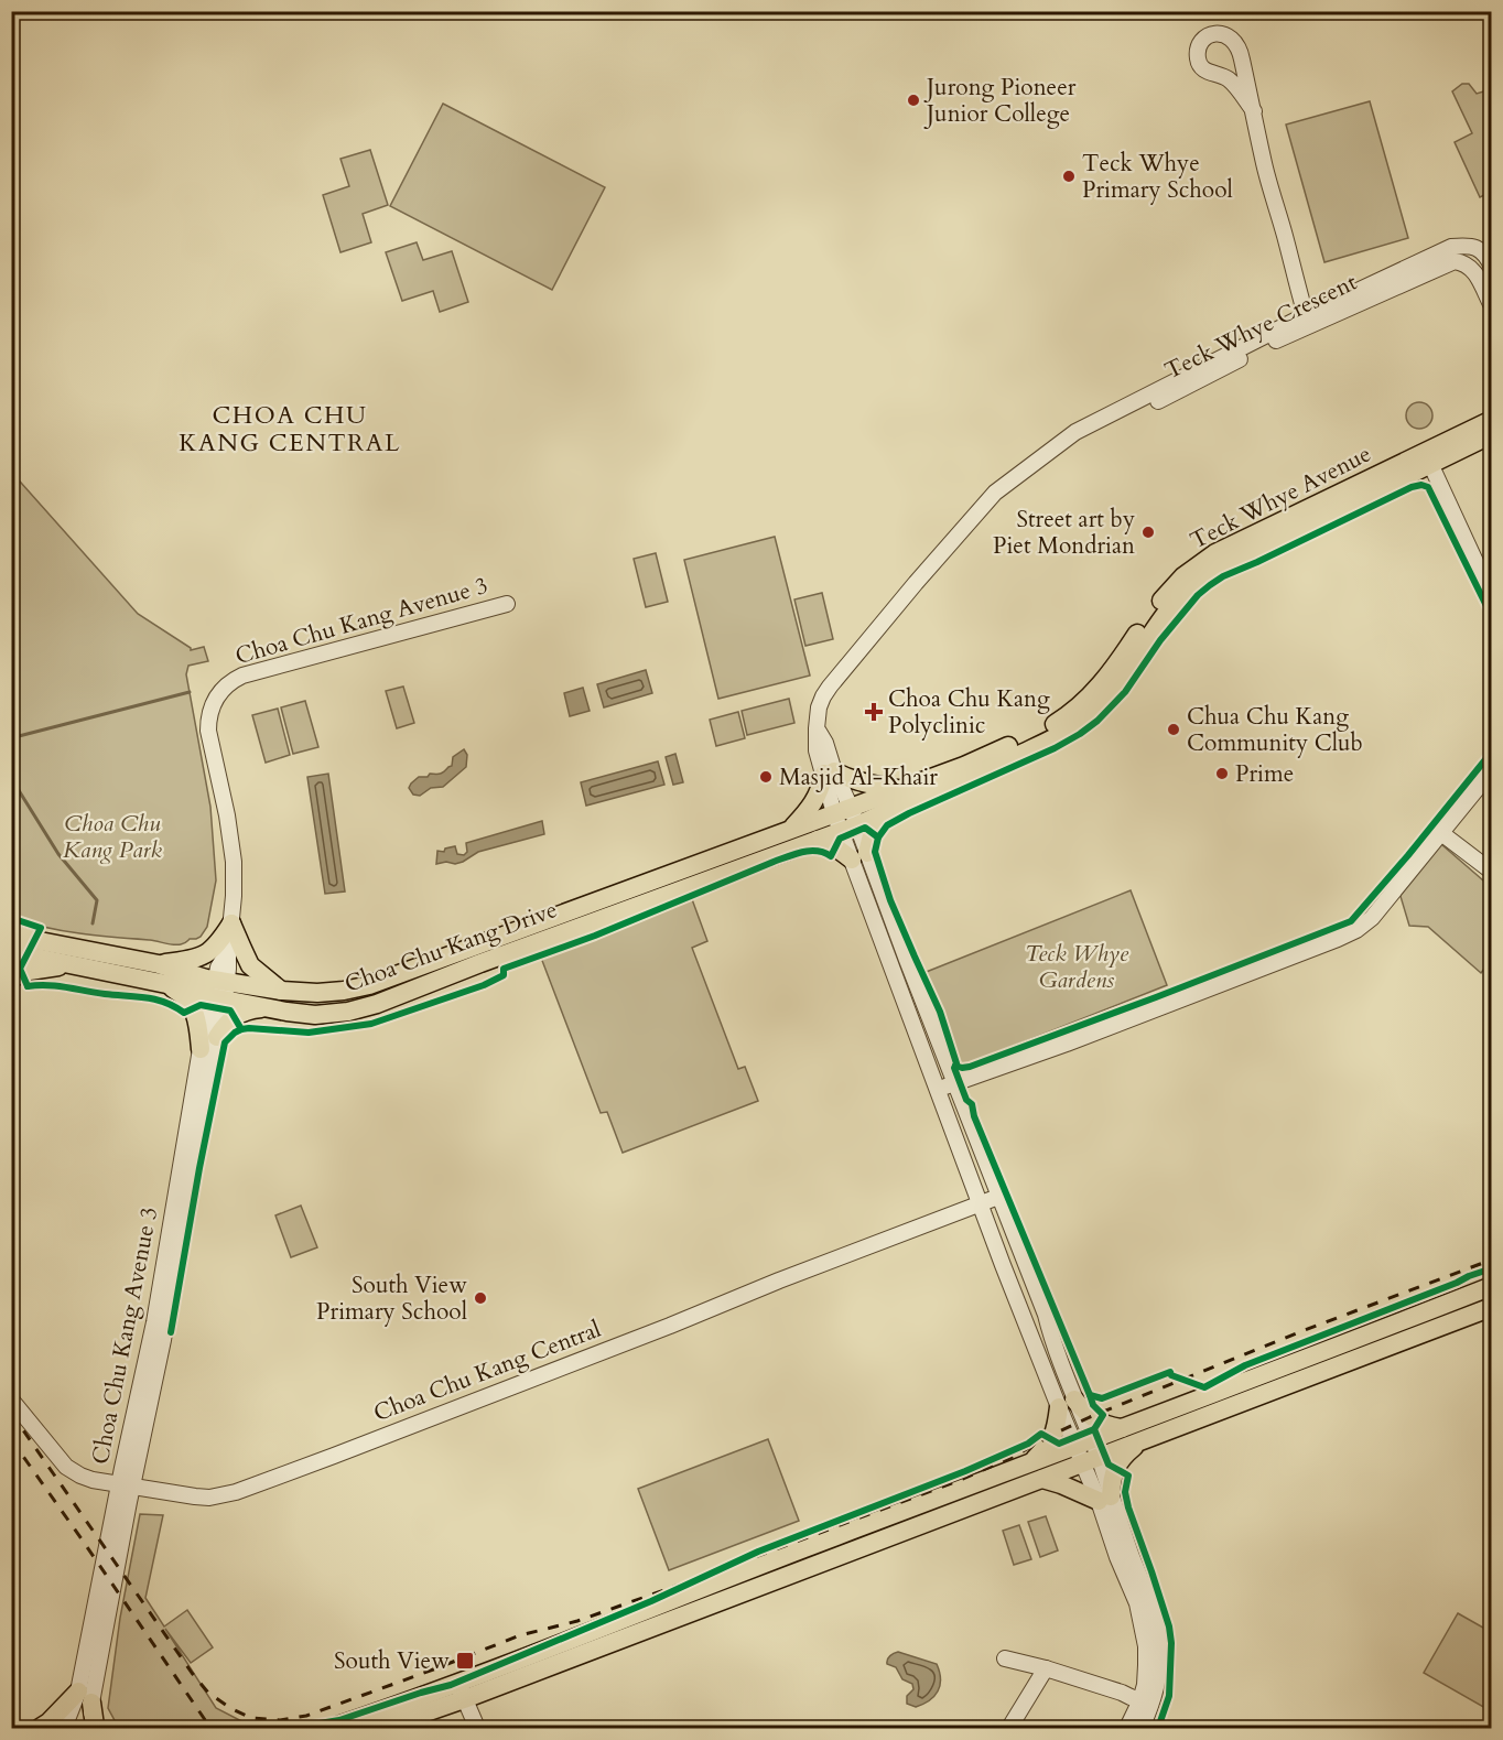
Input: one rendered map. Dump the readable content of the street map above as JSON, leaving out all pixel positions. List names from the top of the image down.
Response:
{
  "streets": {
    "main road": ["Teck Whye Avenue", "Choa Chu Kang Drive"],
    "street": ["Teck Whye Crescent", "Choa Chu Kang Avenue 3", "Choa Chu Kang Central"]
  },
  "crossings": [
    ["Teck Whye Crescent", "Teck Whye Avenue"],
    ["Teck Whye Crescent", "Choa Chu Kang Drive"],
    ["Teck Whye Avenue", "Choa Chu Kang Drive"],
    ["Choa Chu Kang Avenue 3", "Choa Chu Kang Drive"],
    ["Choa Chu Kang Avenue 3", "Choa Chu Kang Central"]
  ],
  "districts": ["CHOA CHU KANG CENTRAL"],
  "parks": ["Choa Chu Kang Park", "Teck Whye Gardens"],
  "places": {
    "other": [
      "Jurong Pioneer Junior College",
      "Teck Whye Primary School",
      "Street art by Piet Mondrian",
      "Chua Chu Kang Community Club",
      "Prime",
      "Masjid Al-Khair",
      "South View Primary School"
    ],
    "health": ["Choa Chu Kang Polyclinic"],
    "transit": ["South View"]
  }
}
